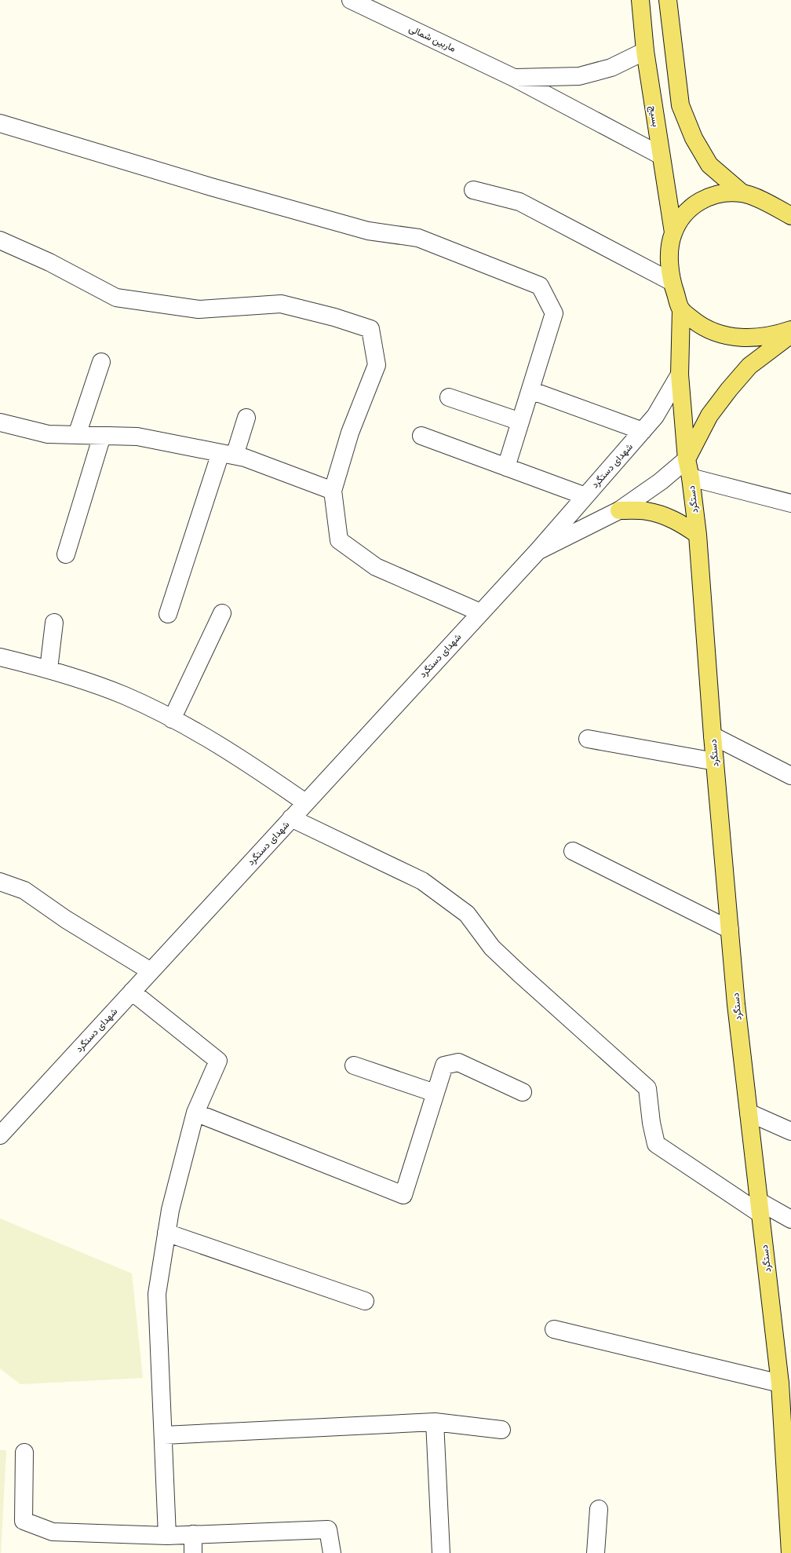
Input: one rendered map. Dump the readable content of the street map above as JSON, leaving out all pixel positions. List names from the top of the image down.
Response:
{
  "streets": {
    "main road": ["بسیج", "دستگرد"],
    "street": ["ماربین شمالی", "شهدای دستگرد"]
  },
  "crossings": [
    ["ماربین شمالی", "بسیج"],
    ["شهدای دستگرد", "دستگرد"]
  ]
}
